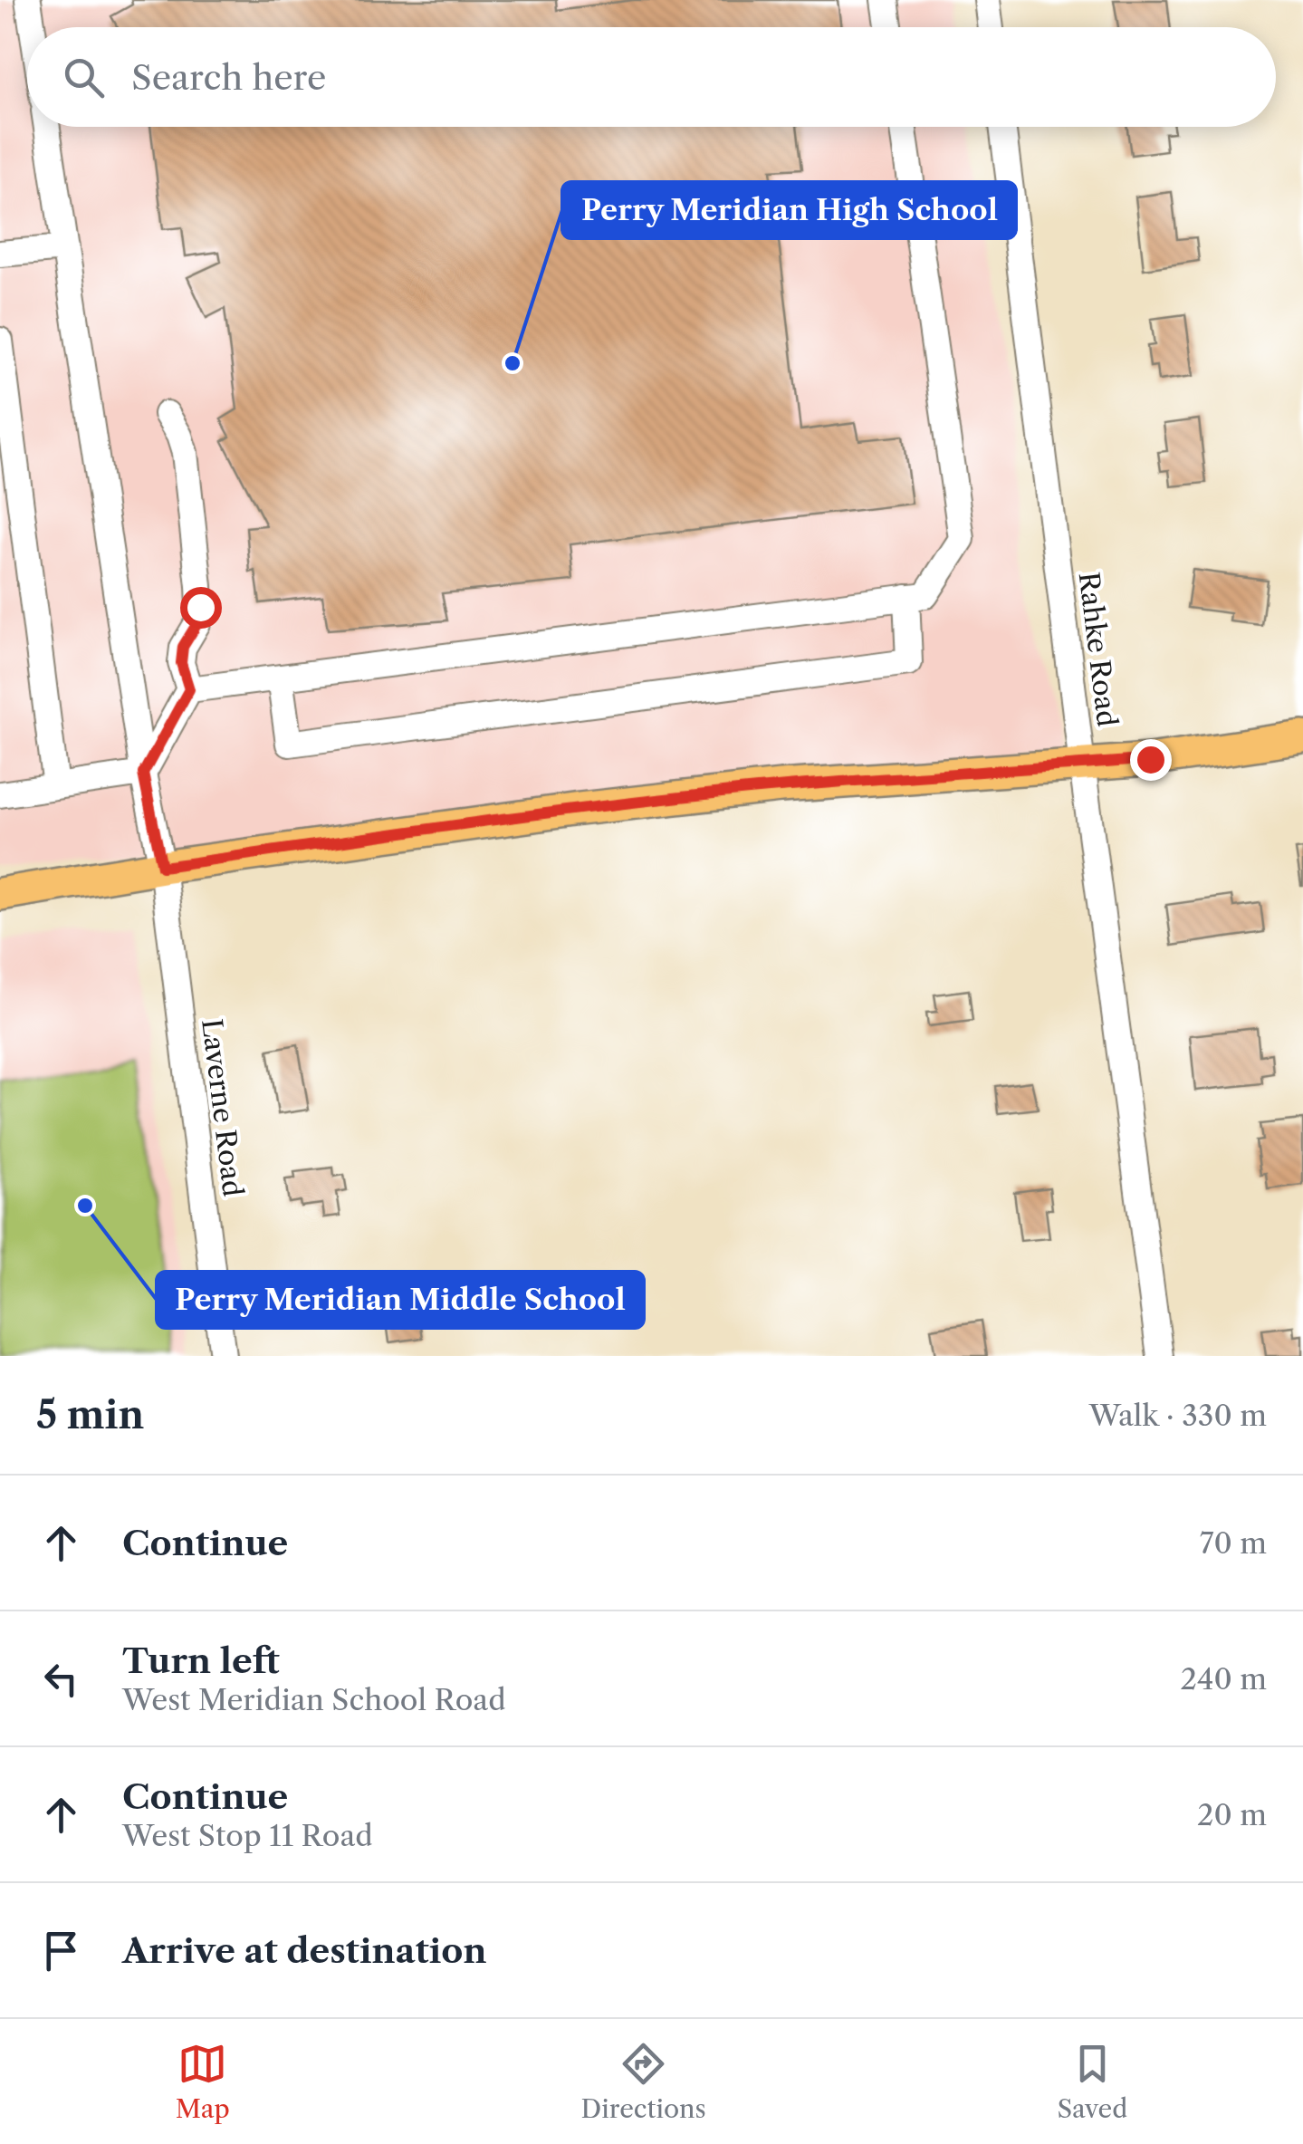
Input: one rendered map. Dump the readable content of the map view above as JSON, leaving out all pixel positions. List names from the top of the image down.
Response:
{
  "streets": {
    "street": ["Rahke Road", "Laverne Road"]
  },
  "places": ["Perry Meridian High School", "Perry Meridian Middle School"],
  "page": {
    "search": "Search here",
    "heading": ["5 min", "Walk · 330 m"],
    "list": [
      ["Continue", "70 m"],
      ["Turn left", "West Meridian School Road", "240 m"],
      ["Continue", "West Stop 11 Road", "20 m"],
      "Arrive at destination"
    ],
    "nav": ["Map", "Directions", "Saved"]
  }
}
